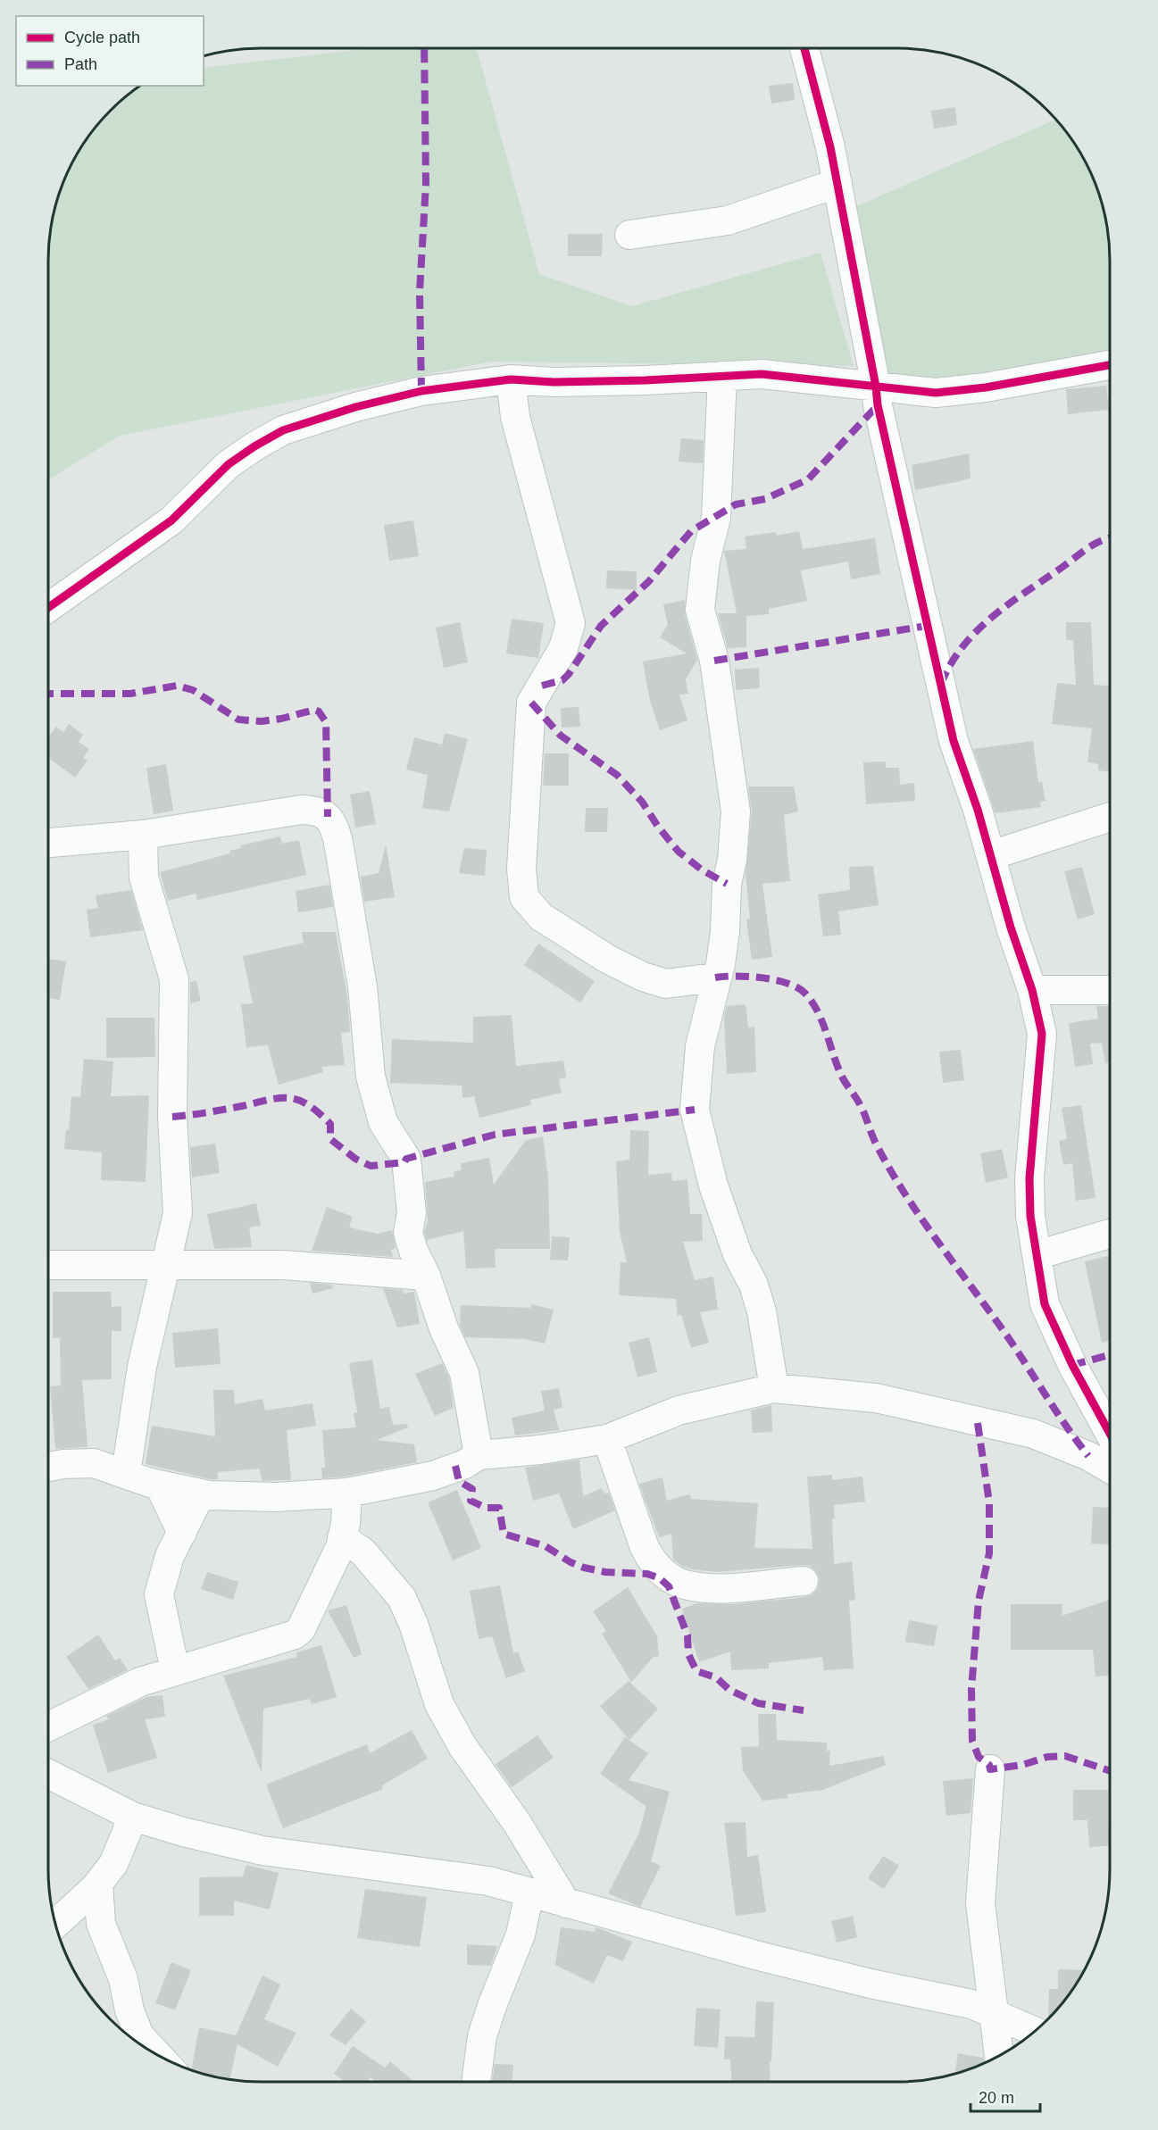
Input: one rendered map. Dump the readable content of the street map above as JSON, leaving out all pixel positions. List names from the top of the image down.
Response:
{
  "legend": ["Cycle path", "Path"],
  "scale_bar": "20 m"
}
